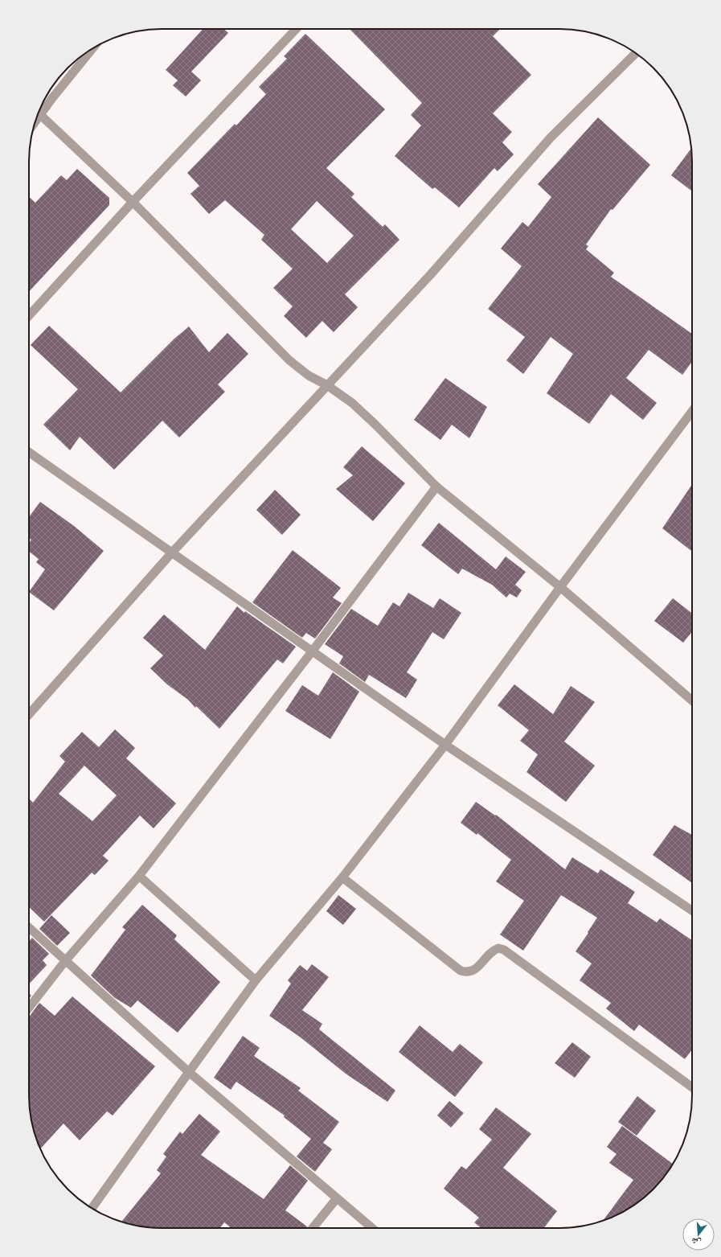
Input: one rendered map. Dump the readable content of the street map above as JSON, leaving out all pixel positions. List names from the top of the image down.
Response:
{
  "north": "bottom"
}
